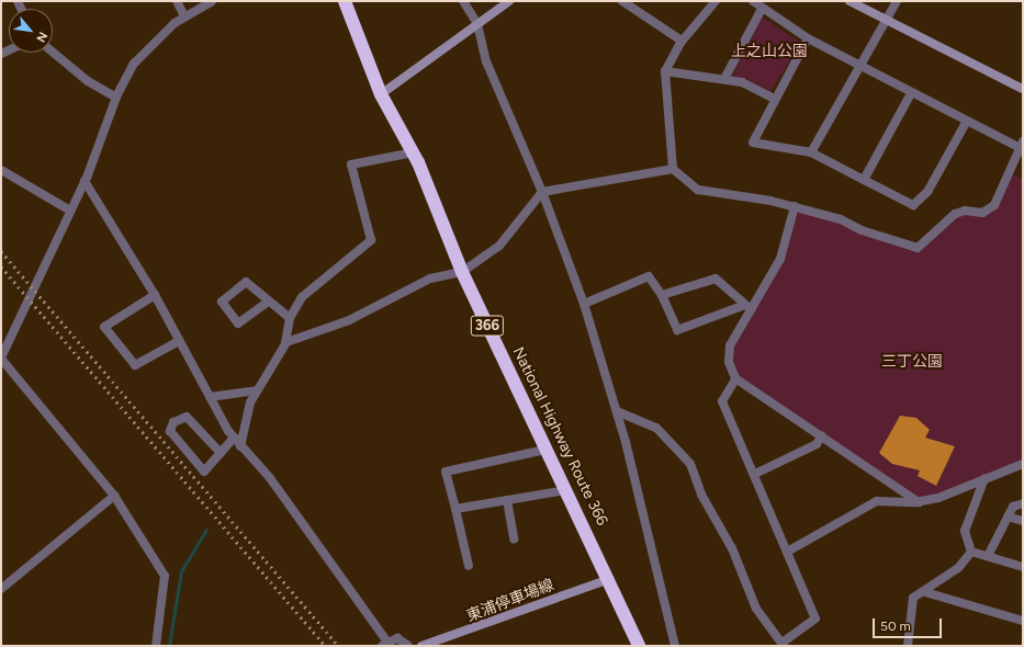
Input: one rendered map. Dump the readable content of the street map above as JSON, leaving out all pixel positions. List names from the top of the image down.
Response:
{
  "streets": {
    "highway": ["366", "National Highway Route 366"],
    "street": ["東浦停車場線"]
  },
  "crossings": [
    ["National Highway Route 366", "東浦停車場線"]
  ],
  "parks": ["上之山公園", "三丁公園"],
  "scale_bar": "50 m",
  "north": "bottom right"
}
